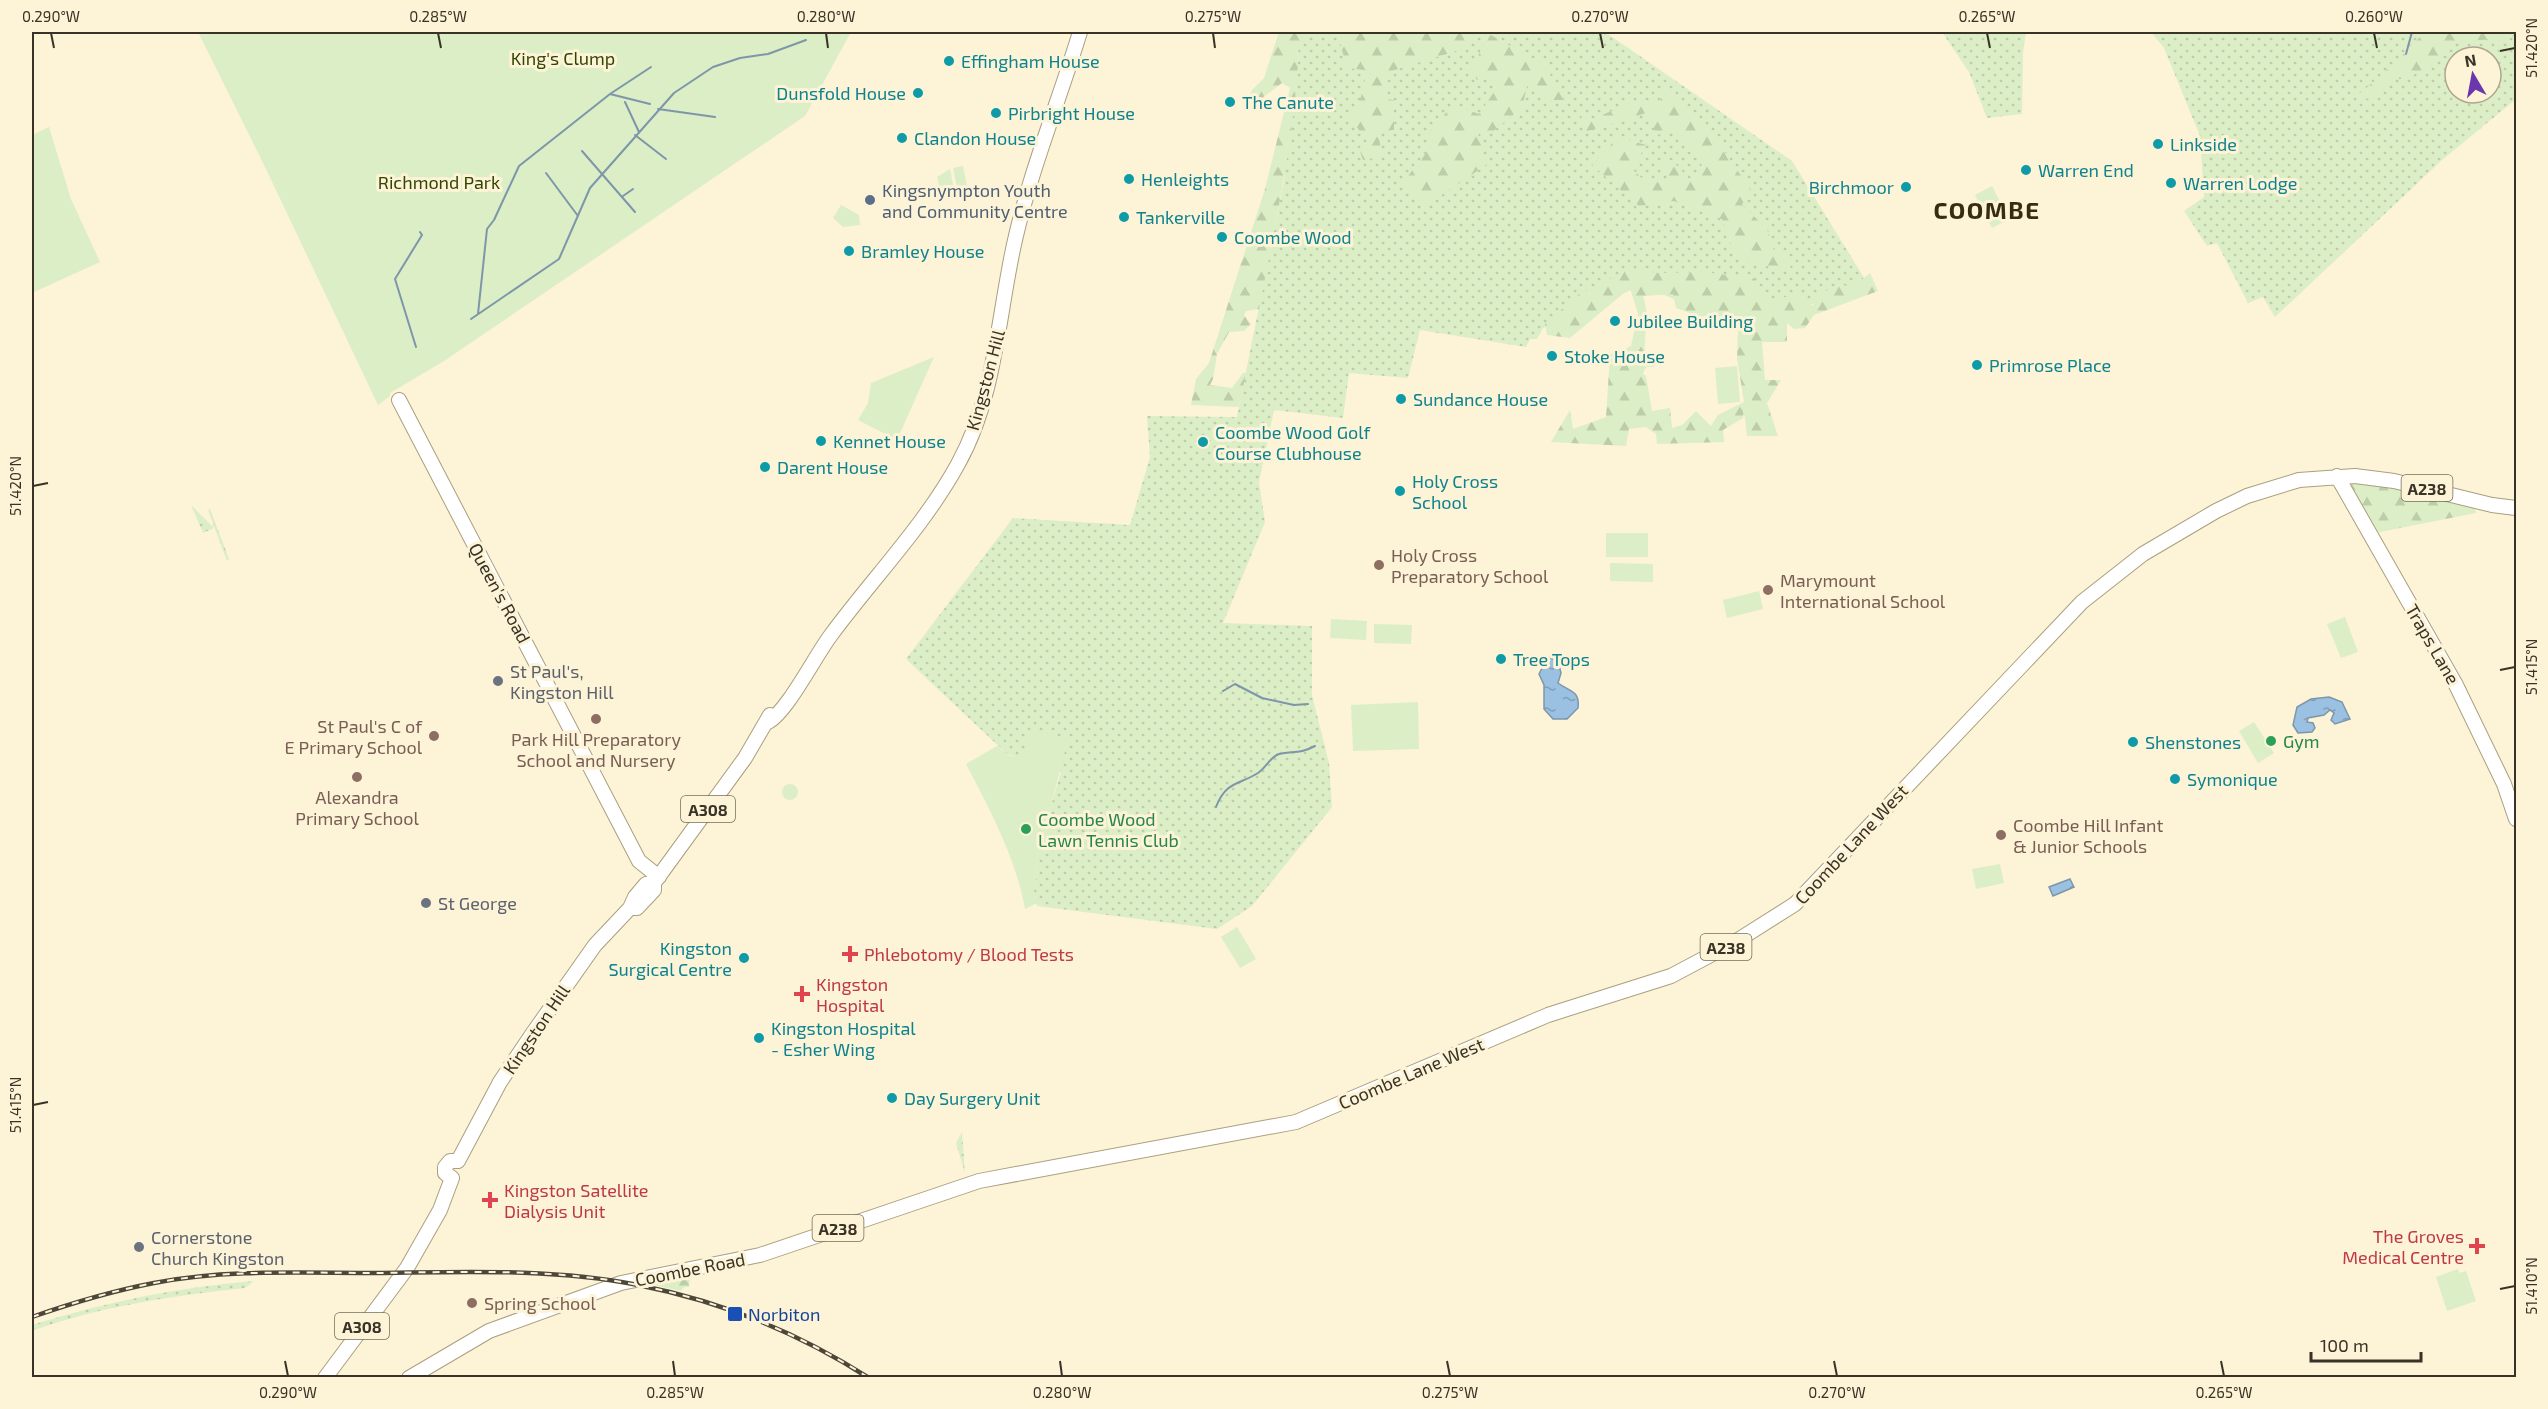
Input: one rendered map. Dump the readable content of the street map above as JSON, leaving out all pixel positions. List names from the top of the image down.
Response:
{
  "streets": {
    "main road": [
      "Kingston Hill",
      "A238",
      "Queen's Road",
      "Traps Lane",
      "A308",
      "Coombe Lane West",
      "Coombe Road"
    ]
  },
  "crossings": [
    ["Kingston Hill", "Queen's Road"],
    ["Traps Lane", "Coombe Lane West"],
    ["Coombe Lane West", "Coombe Road"]
  ],
  "districts": ["COOMBE"],
  "parks": ["King's Clump", "Richmond Park"],
  "places": {
    "other": [
      "Effingham House",
      "Dunsfold House",
      "The Canute",
      "Pirbright House",
      "Clandon House",
      "Linkside",
      "Warren End",
      "Henleights",
      "Warren Lodge",
      "Birchmoor",
      "Kingsnympton Youth and Community Centre",
      "Tankerville",
      "Coombe Wood",
      "Bramley House",
      "Jubilee Building",
      "Stoke House",
      "Primrose Place",
      "Sundance House",
      "Kennet House",
      "Coombe Wood Golf Course Clubhouse",
      "Darent House",
      "Holy Cross School",
      "Holy Cross Preparatory School",
      "Marymount International School",
      "Tree Tops",
      "St Paul's, Kingston Hill",
      "Park Hill Preparatory School and Nursery",
      "St Paul's C of E Primary School",
      "Gym",
      "Shenstones",
      "Alexandra Primary School",
      "Symonique",
      "Coombe Wood Lawn Tennis Club",
      "Coombe Hill Infant & Junior Schools",
      "St George",
      "Kingston Surgical Centre",
      "Kingston Hospital - Esher Wing",
      "Day Surgery Unit",
      "Cornerstone Church Kingston",
      "Spring School"
    ],
    "health": [
      "Phlebotomy / Blood Tests",
      "Kingston Hospital",
      "Kingston Satellite Dialysis Unit",
      "The Groves Medical Centre"
    ],
    "transit": ["Norbiton"]
  },
  "scale_bar": "100 m",
  "north": "top",
  "coordinates": [
    "0.290°W",
    "0.285°W",
    "0.280°W",
    "0.275°W",
    "0.270°W",
    "0.265°W",
    "0.260°W",
    "51.420°N",
    "51.415°N",
    "51.410°N"
  ]
}
